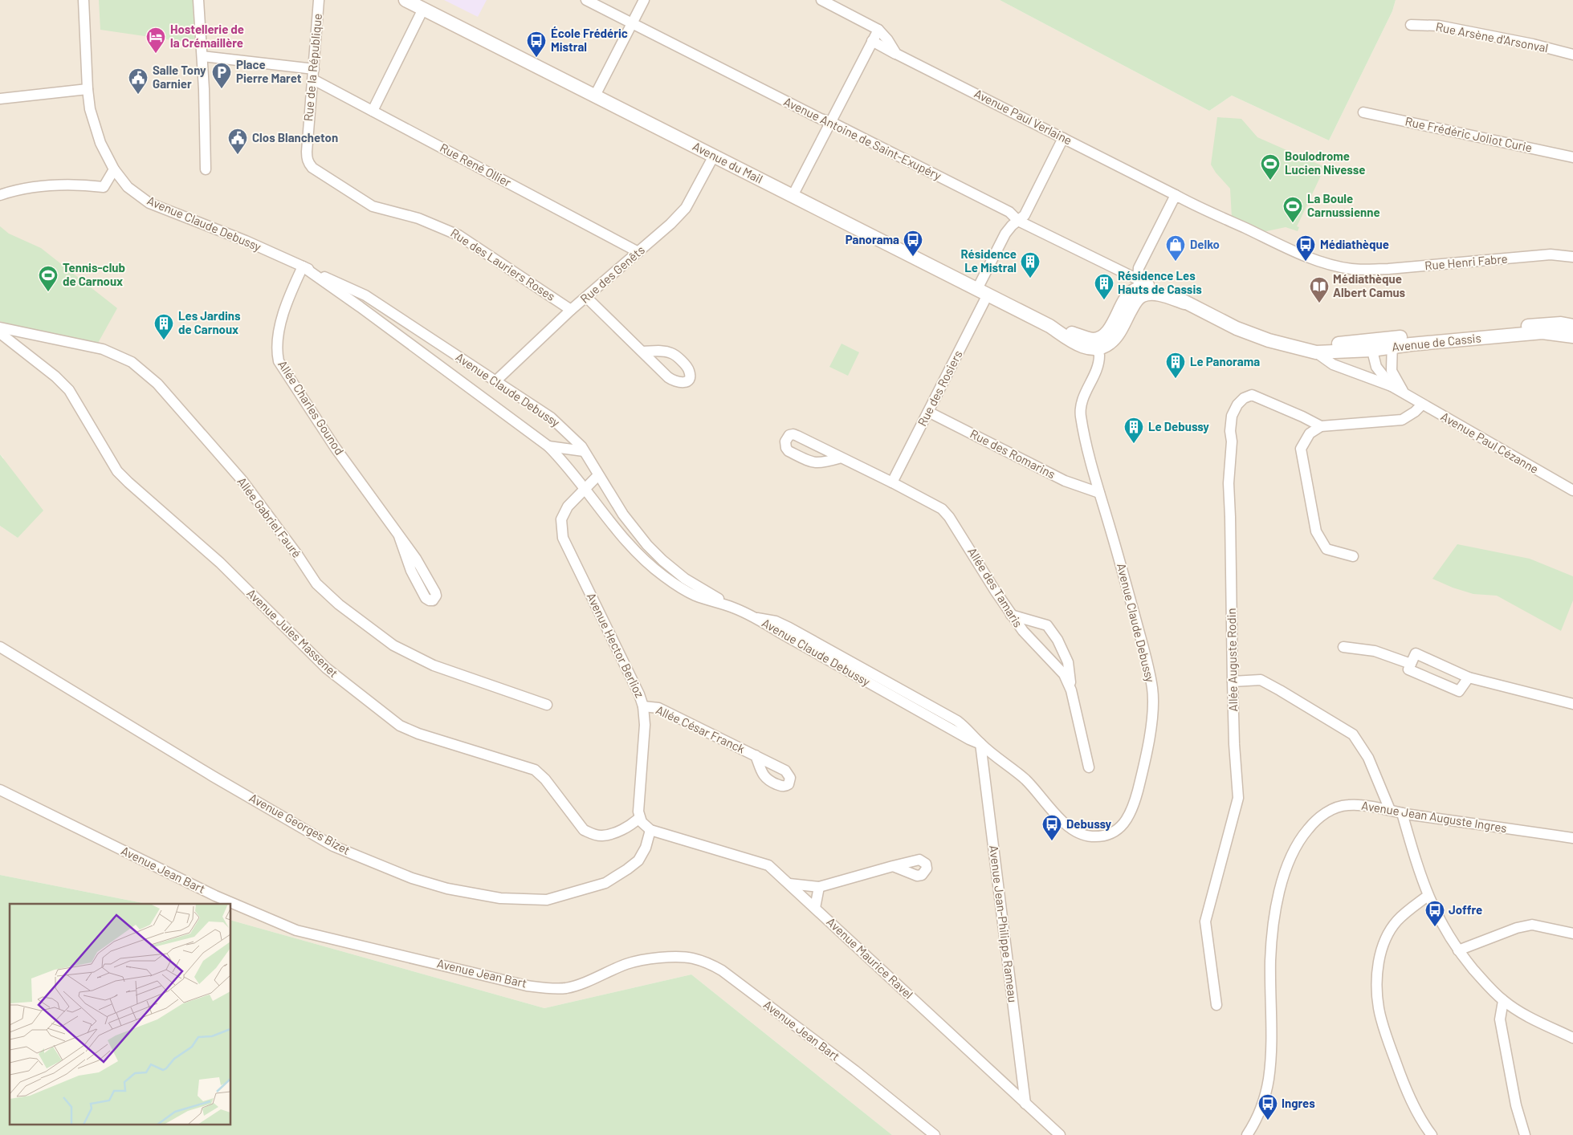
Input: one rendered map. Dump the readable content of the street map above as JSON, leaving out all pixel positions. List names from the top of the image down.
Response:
{
  "streets": {
    "main road": ["Avenue du Mail", "Avenue de Cassis"],
    "street": [
      "Rue Arsène d'Arsonval",
      "Rue de la République",
      "Avenue Paul Verlaine",
      "Rue Frédéric Joliot Curie",
      "Avenue Antoine de Saint-Exupéry",
      "Rue René Ollier",
      "Avenue Claude Debussy",
      "Rue Henri Fabre",
      "Rue des Lauriers Roses",
      "Rue des Genêts",
      "Rue des Rosiers",
      "Allée Charles Gounod",
      "Avenue Paul Cézanne",
      "Rue des Romarins",
      "Allée Gabriel Fauré",
      "Allée des Tamaris",
      "Avenue Jules Massenet",
      "Avenue Hector Berlioz",
      "Allée Auguste Rodin",
      "Allée César Franck",
      "Avenue Jean Auguste Ingres",
      "Avenue Georges Bizet",
      "Avenue Jean Bart",
      "Avenue Jean-Philippe Rameau",
      "Avenue Maurice Ravel"
    ]
  },
  "crossings": [
    ["Rue de la République", "Rue René Ollier"],
    ["Rue de la République", "Rue des Lauriers Roses"],
    ["Avenue Paul Verlaine", "Rue Henri Fabre"],
    ["Avenue Paul Verlaine", "Rue des Rosiers"],
    ["Avenue Antoine de Saint-Exupéry", "Avenue de Cassis"],
    ["Avenue Antoine de Saint-Exupéry", "Rue des Rosiers"],
    ["Avenue du Mail", "Avenue Claude Debussy"],
    ["Avenue du Mail", "Rue des Genêts"],
    ["Avenue du Mail", "Rue des Rosiers"],
    ["Rue René Ollier", "Rue des Genêts"],
    ["Avenue Claude Debussy", "Rue des Genêts"],
    ["Avenue Claude Debussy", "Allée Charles Gounod"],
    ["Avenue Claude Debussy", "Rue des Romarins"],
    ["Avenue Claude Debussy", "Avenue Hector Berlioz"],
    ["Avenue Claude Debussy", "Avenue Jean-Philippe Rameau"],
    ["Rue des Lauriers Roses", "Rue des Genêts"],
    ["Avenue de Cassis", "Avenue Paul Cézanne"],
    ["Rue des Rosiers", "Rue des Romarins"],
    ["Rue des Rosiers", "Allée des Tamaris"],
    ["Avenue Jules Massenet", "Avenue Hector Berlioz"],
    ["Avenue Hector Berlioz", "Allée César Franck"],
    ["Avenue Georges Bizet", "Avenue Maurice Ravel"],
    ["Avenue Jean-Philippe Rameau", "Avenue Maurice Ravel"]
  ],
  "places": {
    "hotel": ["Hostellerie de la Crémaillère"],
    "bus stop": [
      "École Frédéric Mistral",
      "Panorama",
      "Médiathèque",
      "Debussy",
      "Joffre",
      "Ingres"
    ],
    "parking": ["Place Pierre Maret"],
    "public building": ["Salle Tony Garnier", "Clos Blancheton"],
    "sports": ["Boulodrome Lucien Nivesse", "La Boule Carnussienne", "Tennis-club de Carnoux"],
    "shop": ["Delko"],
    "building": [
      "Résidence Le Mistral",
      "Résidence Les Hauts de Cassis",
      "Les Jardins de Carnoux",
      "Le Panorama",
      "Le Debussy"
    ],
    "library": ["Médiathèque Albert Camus"]
  }
}
